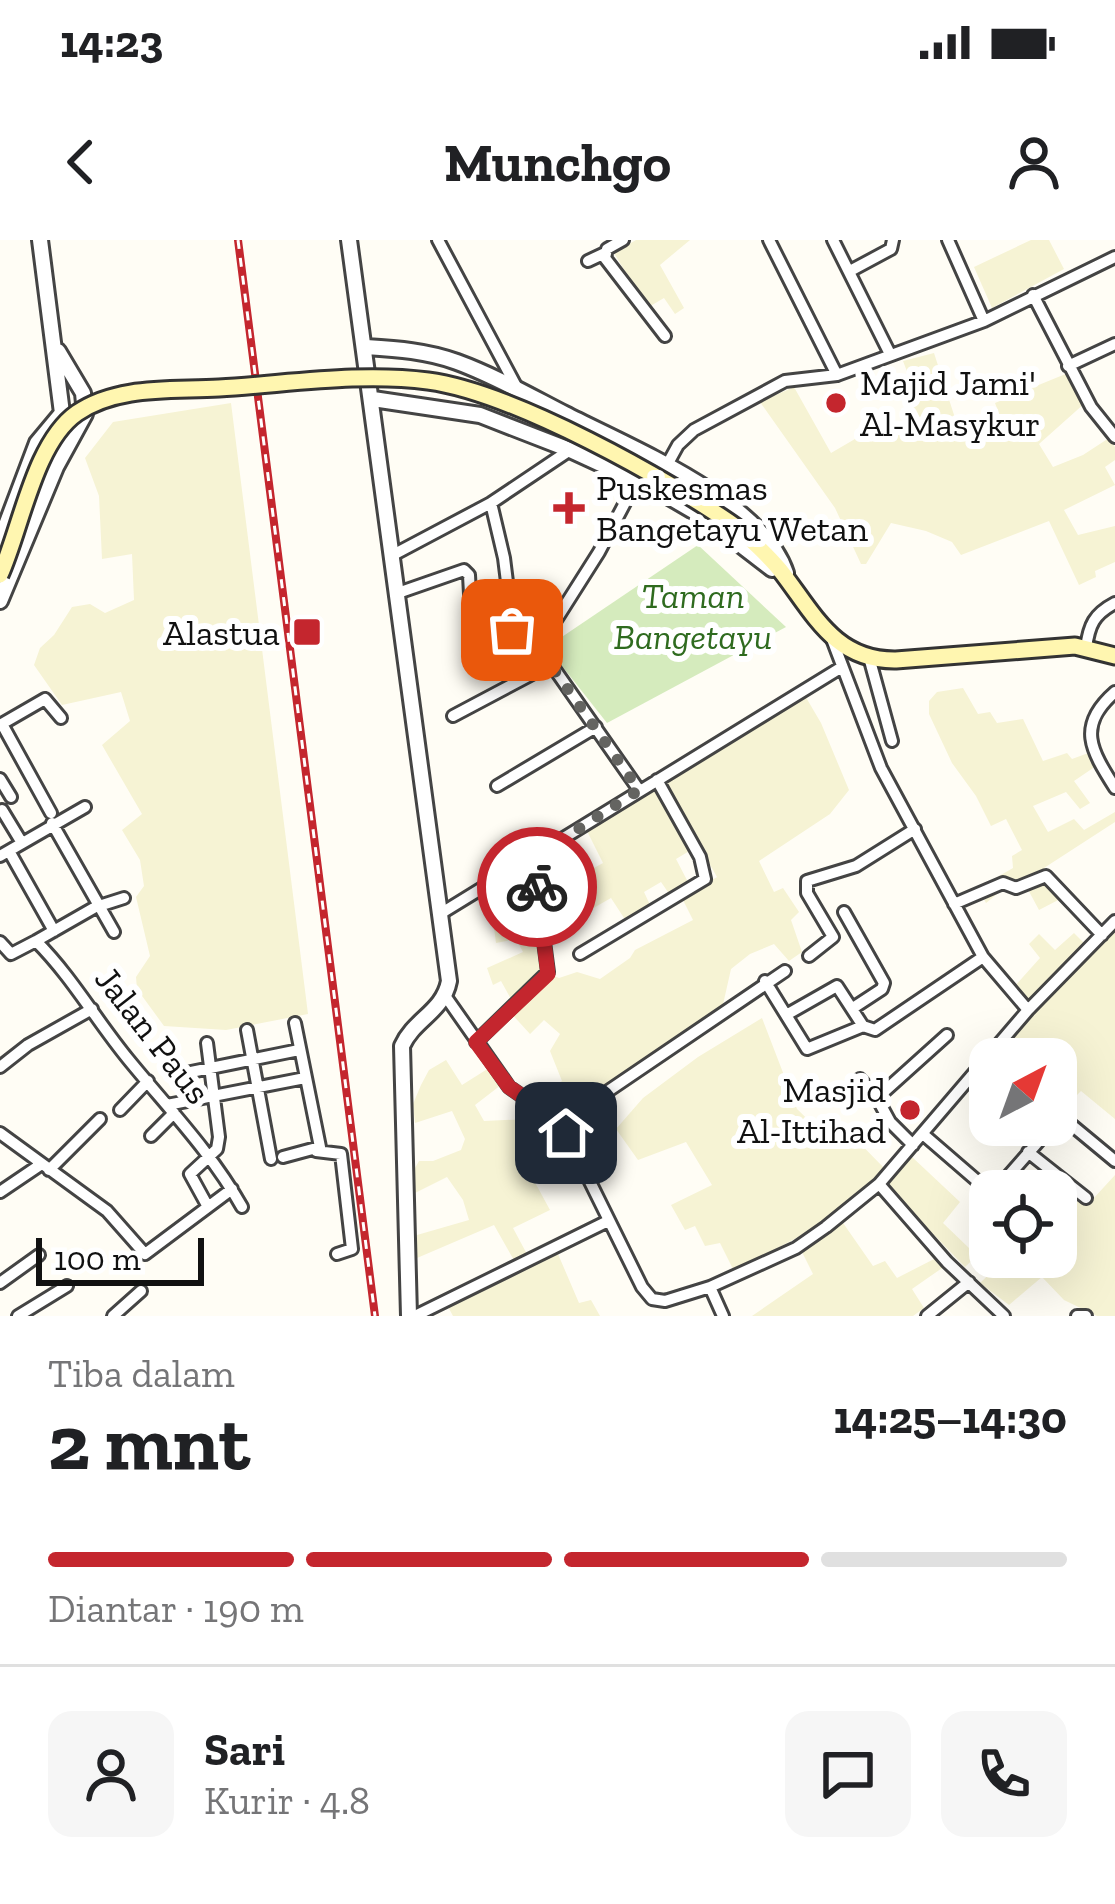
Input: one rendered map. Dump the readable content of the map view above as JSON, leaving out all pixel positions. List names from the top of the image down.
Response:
{
  "streets": {
    "street": ["Jalan Paus"]
  },
  "parks": ["Taman Bangetayu"],
  "places": {
    "other": ["Majid Jami' Al-Masykur", "Masjid Al-Ittihad"],
    "health": ["Puskesmas Bangetayu Wetan"],
    "transit": ["Alastua"]
  },
  "scale_bar": "100 m",
  "north": "top right",
  "page": {
    "status": "14:23",
    "header": "Munchgo",
    "scale": "100 m",
    "heading": ["2 mnt", "Tiba dalam", "14:25–14:30"],
    "panel": ["Sari", "Kurir · 4.8"],
    "bar": "Diantar · 190 m"
  }
}
